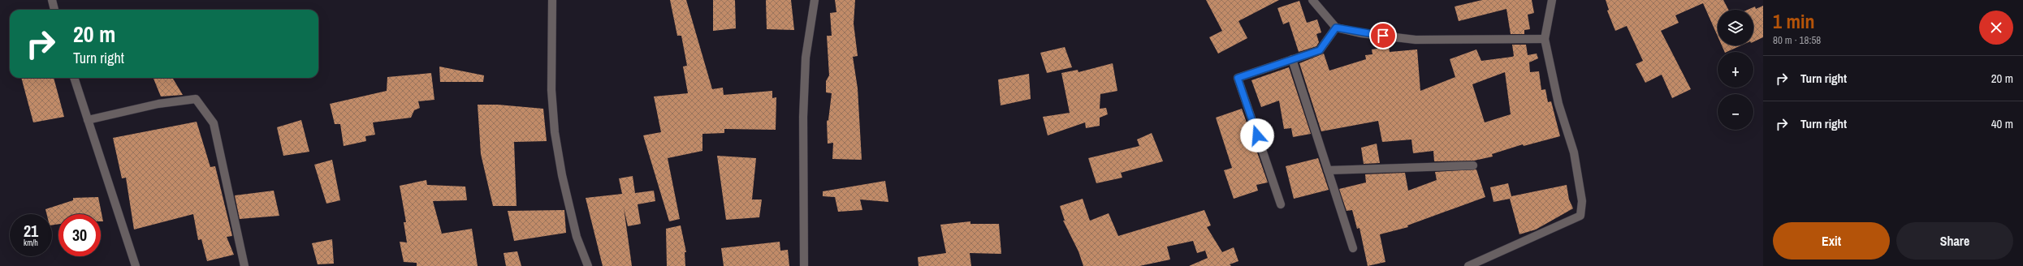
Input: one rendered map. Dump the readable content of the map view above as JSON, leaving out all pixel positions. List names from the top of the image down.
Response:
{
  "page": {
    "heading": ["1 min", "80 m · 18:58"],
    "map_buttons": ["+", "−"],
    "turn": ["20 m", "Turn right"],
    "list": [
      {
        "name": "Turn right",
        "value": "20 m"
      },
      {
        "name": "Turn right",
        "value": "40 m"
      }
    ],
    "speed": "21 km/h",
    "limit": "30",
    "buttons": ["Exit", "Share"]
  }
}
